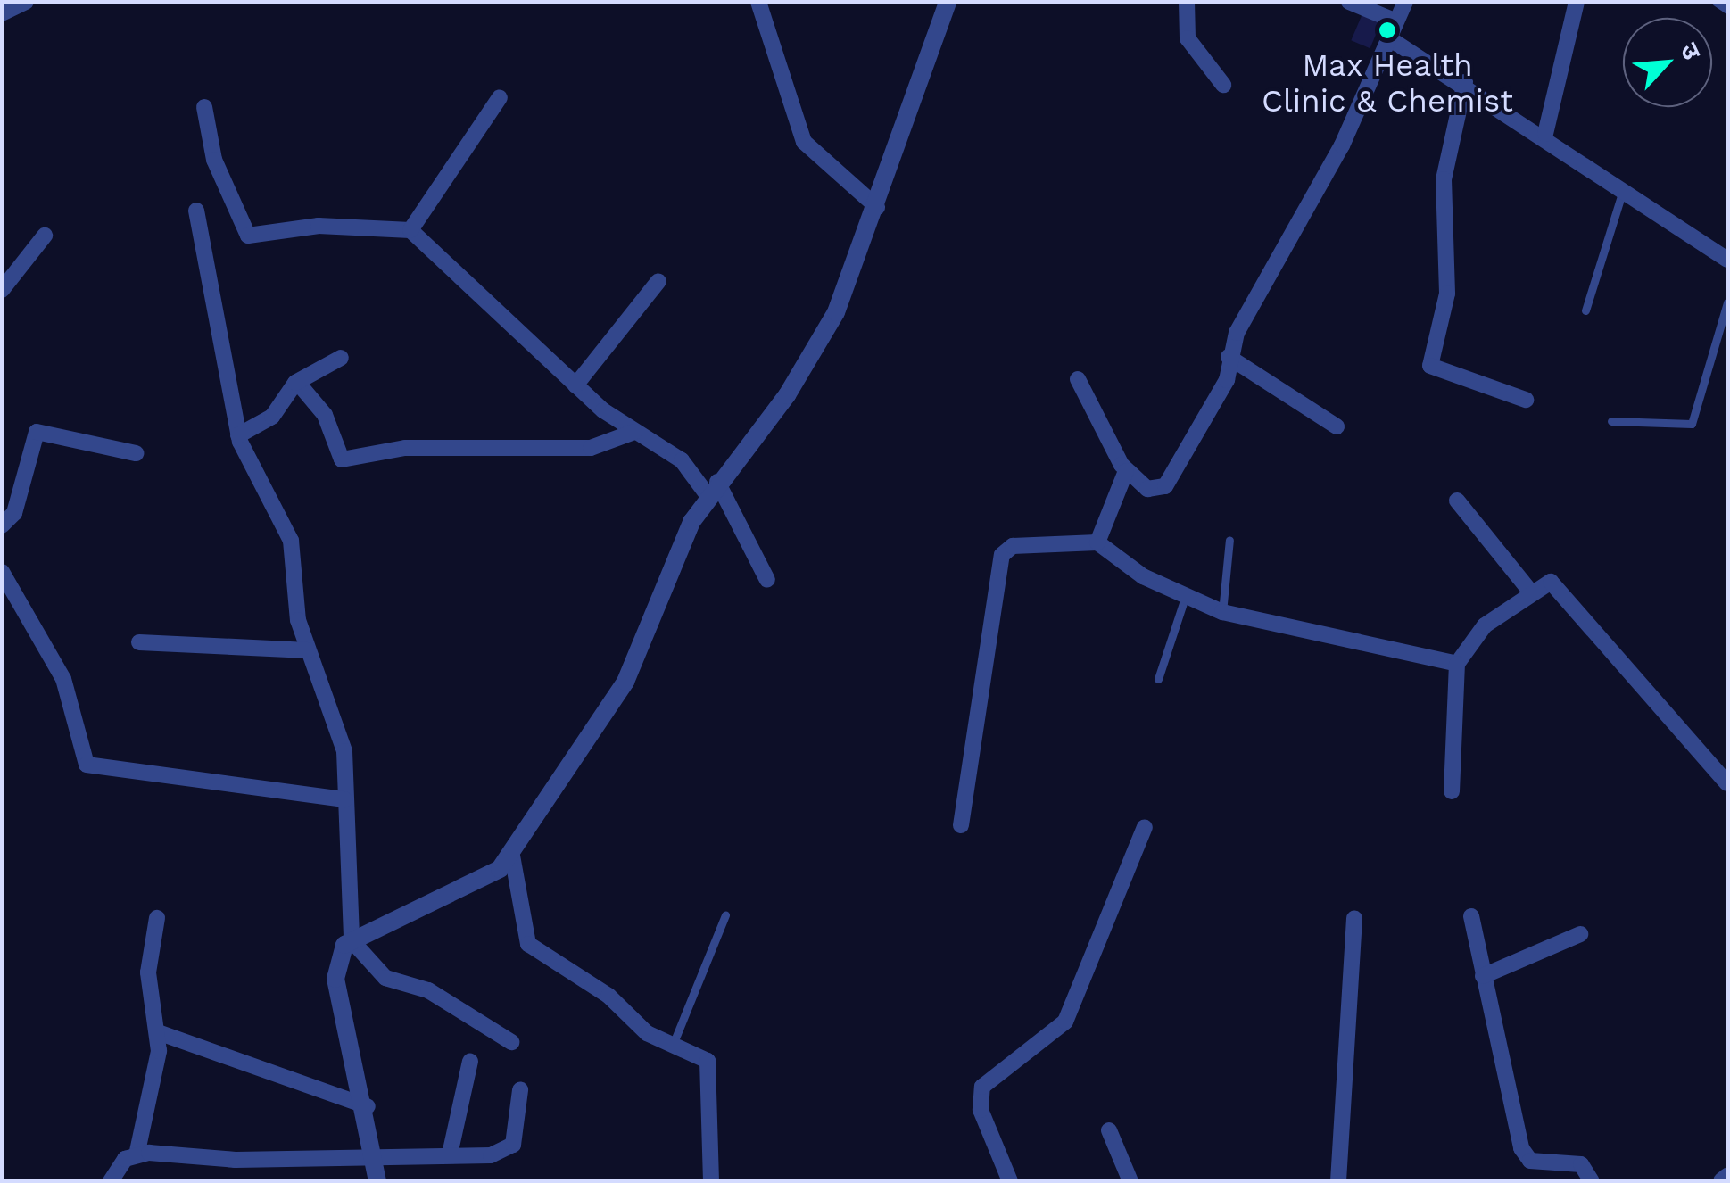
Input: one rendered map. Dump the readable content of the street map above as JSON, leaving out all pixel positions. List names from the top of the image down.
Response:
{
  "places": ["Max Health Clinic & Chemist"],
  "north": "top right"
}
